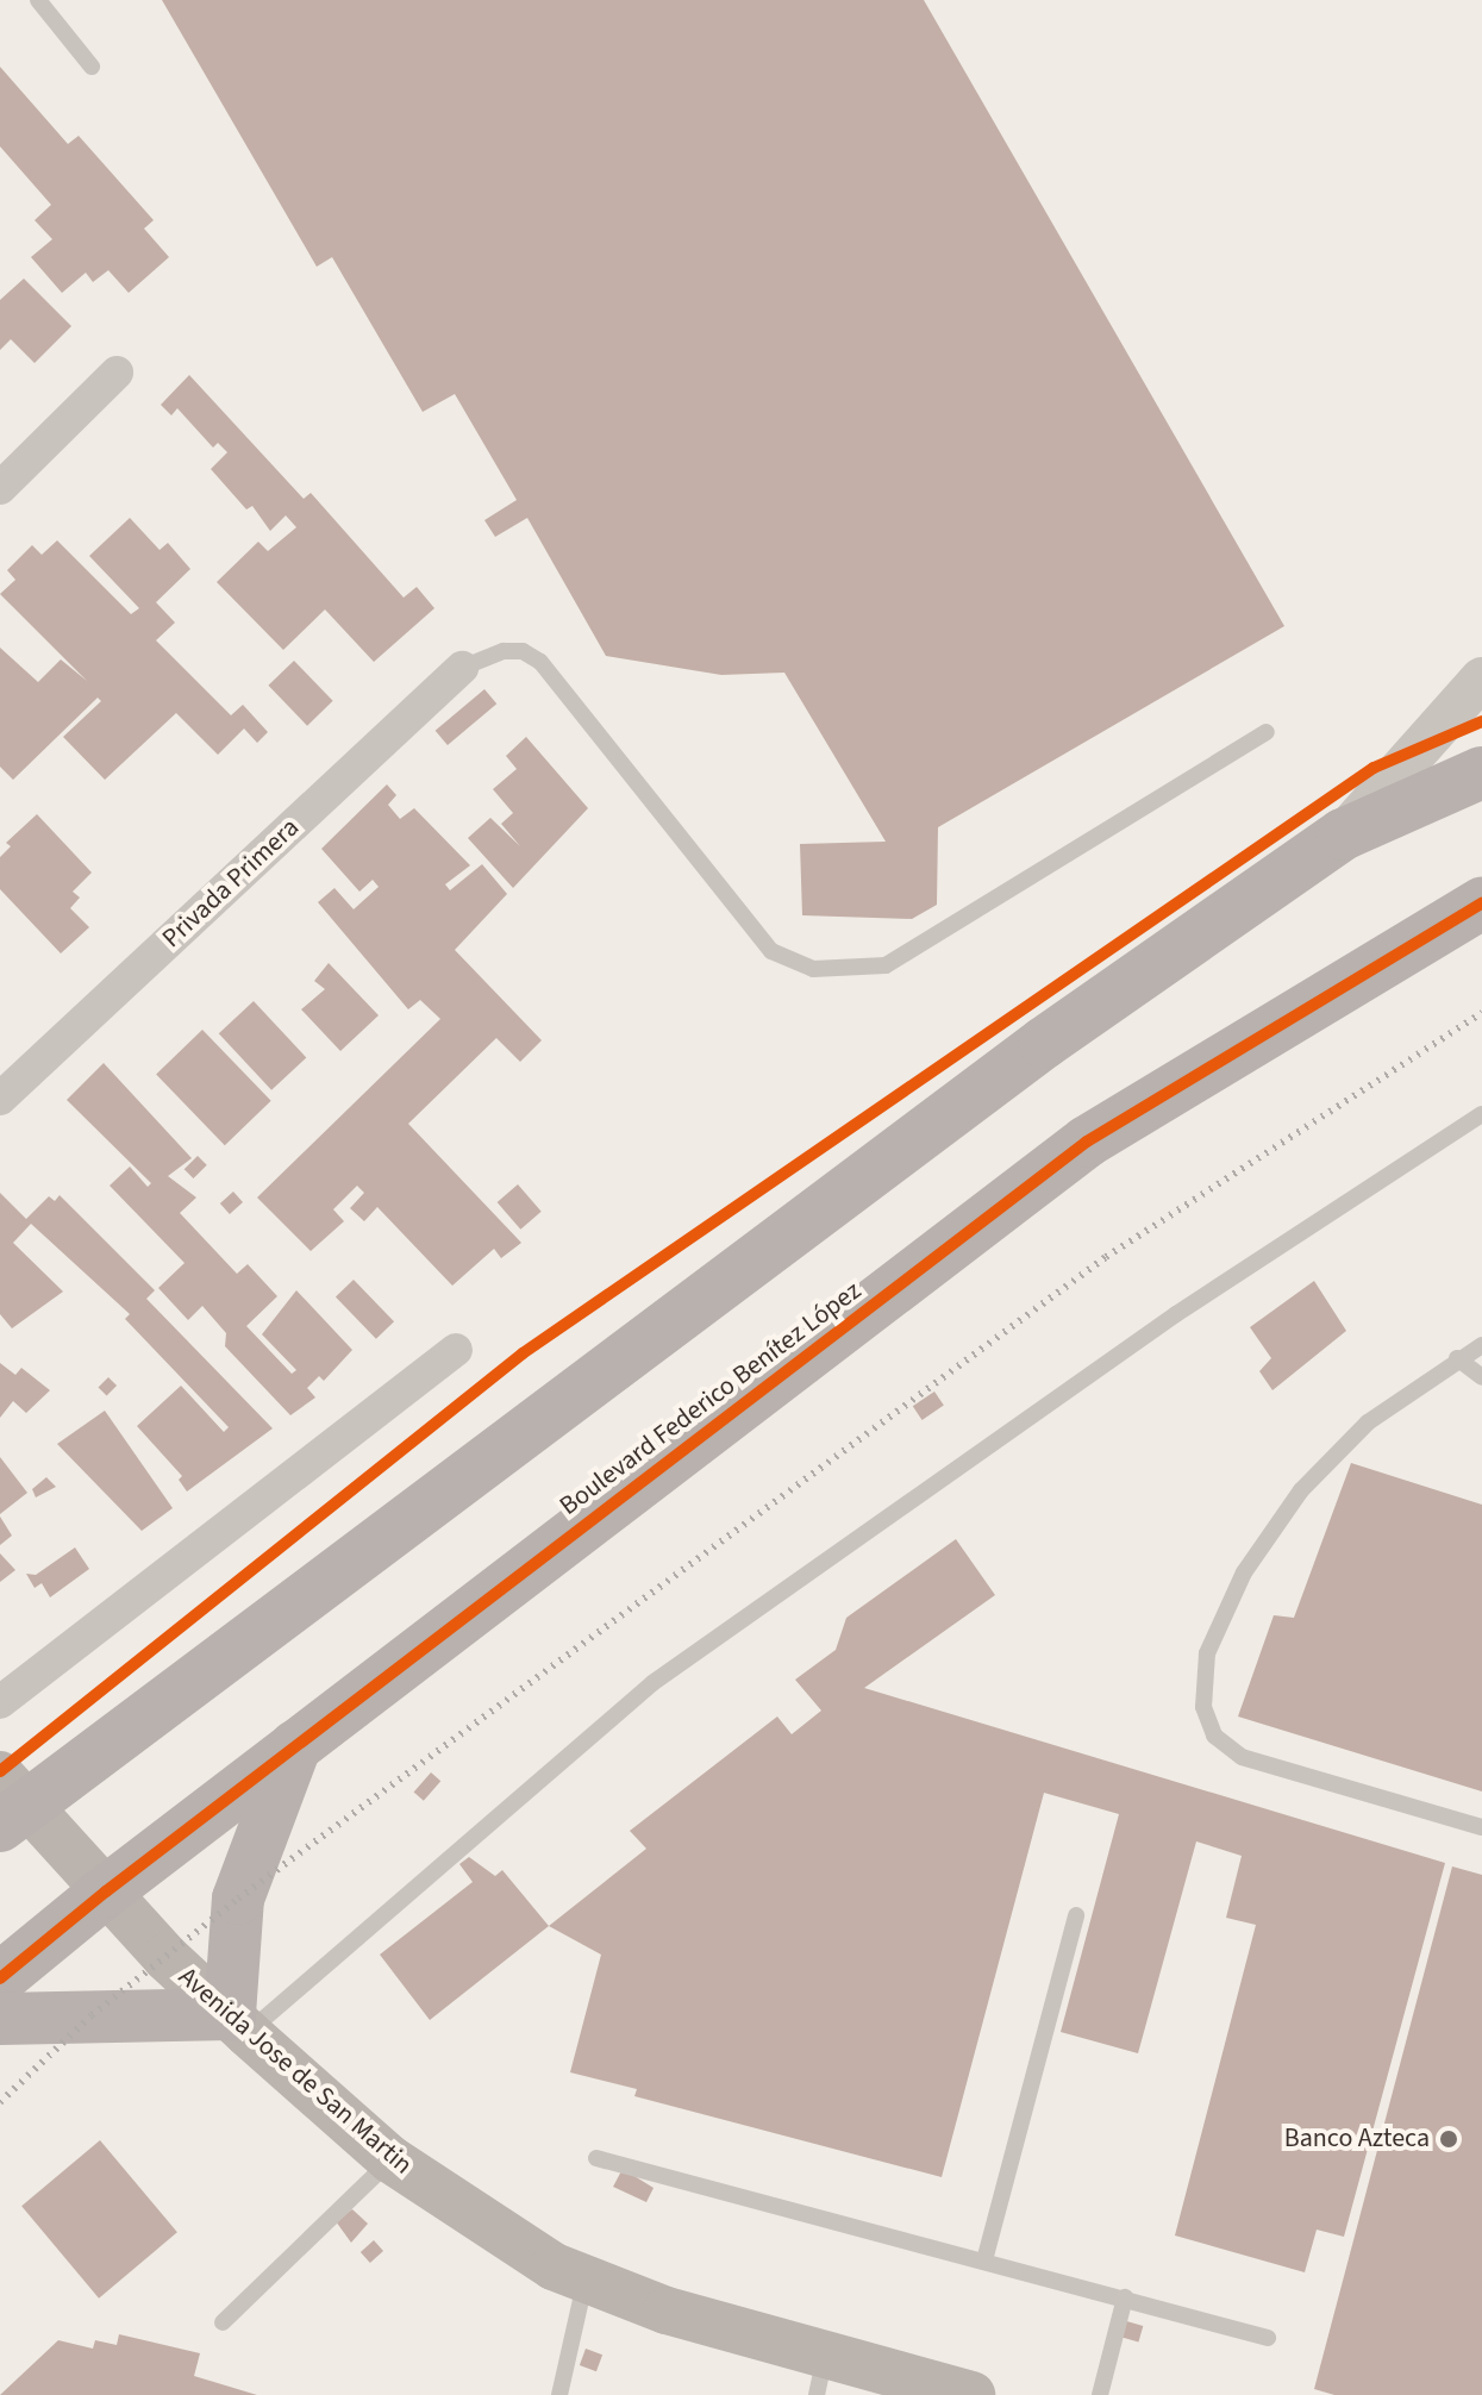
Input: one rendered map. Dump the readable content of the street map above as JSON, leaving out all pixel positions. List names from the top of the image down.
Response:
{
  "streets": {
    "main road": ["Boulevard Federico Benítez López", "Avenida Jose de San Martin"],
    "street": ["Privada Primera"]
  },
  "crossings": [
    ["Boulevard Federico Benítez López", "Avenida Jose de San Martin"]
  ],
  "places": ["Banco Azteca"]
}
